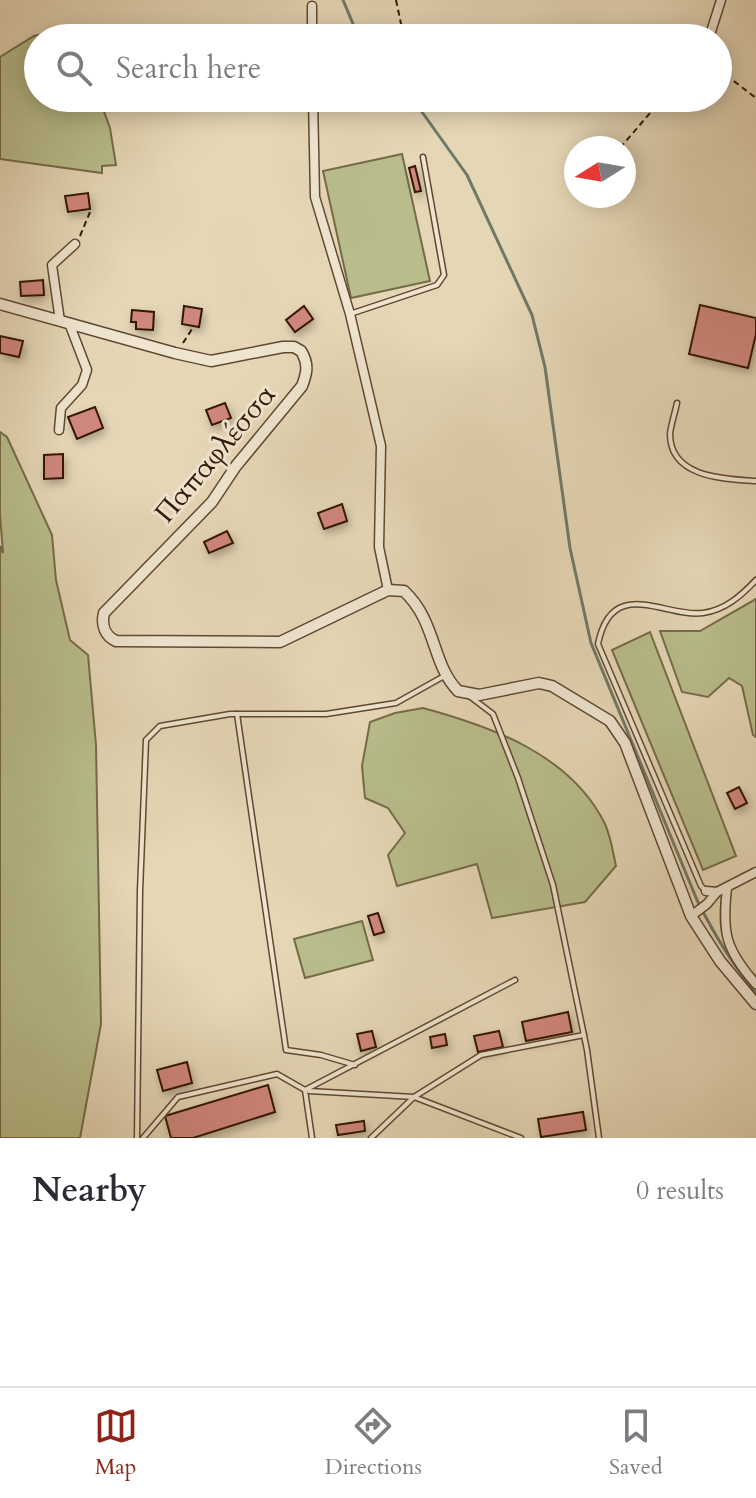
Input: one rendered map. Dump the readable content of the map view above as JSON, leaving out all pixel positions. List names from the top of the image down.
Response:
{
  "streets": {
    "street": ["Παπαφλέσσα"]
  },
  "north": "left",
  "page": {
    "search": "Search here",
    "heading": ["Nearby", "0 results"],
    "nav": ["Map", "Directions", "Saved"]
  }
}
